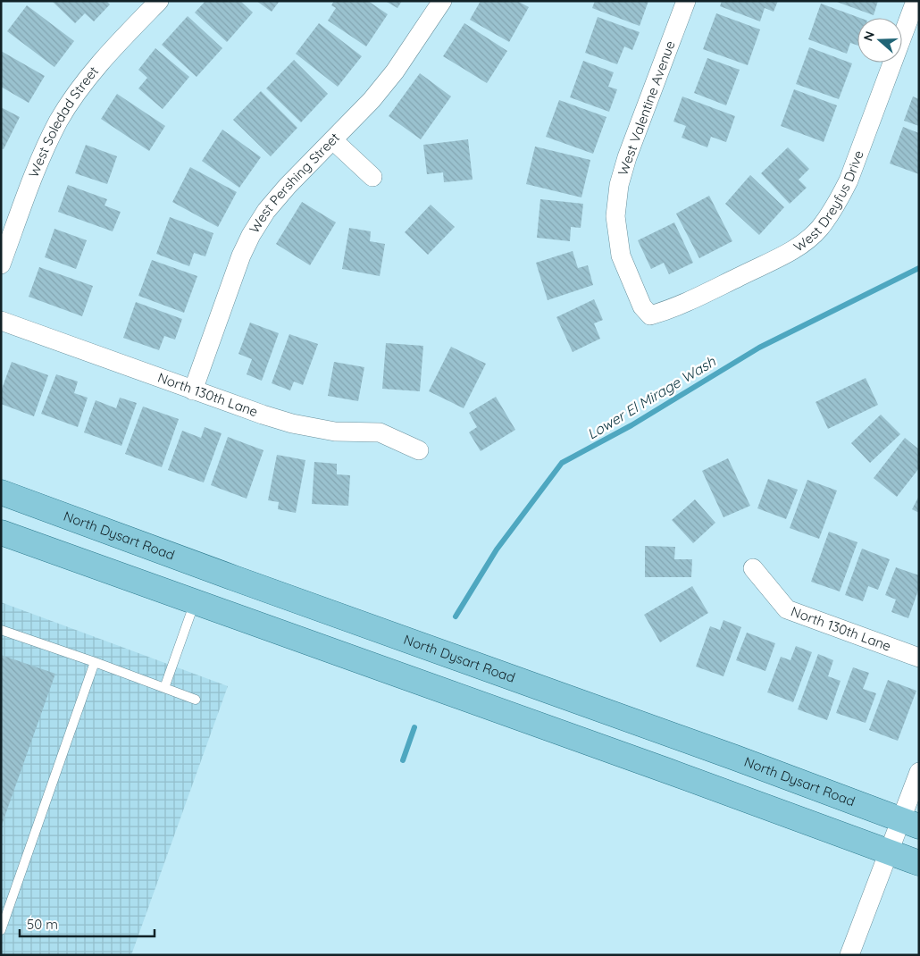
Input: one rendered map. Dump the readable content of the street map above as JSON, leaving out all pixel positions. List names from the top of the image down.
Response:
{
  "streets": {
    "main road": ["North Dysart Road"],
    "street": [
      "West Valentine Avenue",
      "West Soledad Street",
      "West Pershing Street",
      "West Dreyfus Drive",
      "North 130th Lane"
    ]
  },
  "crossings": [
    ["West Valentine Avenue", "West Dreyfus Drive"],
    ["West Pershing Street", "North 130th Lane"]
  ],
  "water": ["Lower El Mirage Wash"],
  "scale_bar": "50 m",
  "north": "left"
}
